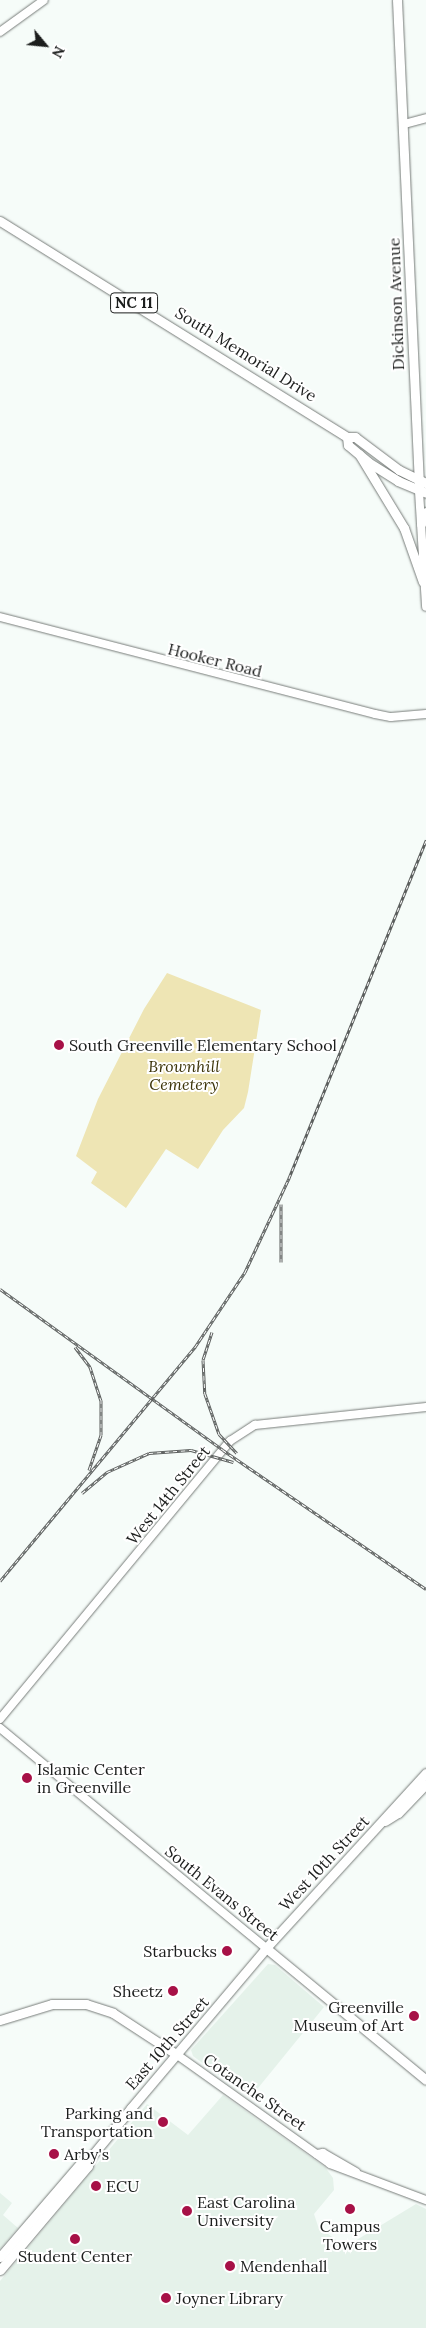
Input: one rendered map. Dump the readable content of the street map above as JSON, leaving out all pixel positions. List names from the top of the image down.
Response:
{
  "streets": {
    "main road": [
      "NC 11",
      "Dickinson Avenue",
      "South Memorial Drive",
      "Hooker Road",
      "West 14th Street",
      "West 10th Street",
      "South Evans Street",
      "East 10th Street",
      "Cotanche Street"
    ]
  },
  "crossings": [
    ["Dickinson Avenue", "South Memorial Drive"],
    ["West 10th Street", "South Evans Street"],
    ["West 10th Street", "East 10th Street"],
    ["South Evans Street", "East 10th Street"],
    ["East 10th Street", "Cotanche Street"]
  ],
  "parks": ["Brownhill Cemetery"],
  "places": [
    "South Greenville Elementary School",
    "Islamic Center in Greenville",
    "Starbucks",
    "Sheetz",
    "Greenville Museum of Art",
    "Parking and Transportation",
    "Arby's",
    "ECU",
    "Campus Towers",
    "East Carolina University",
    "Student Center",
    "Mendenhall",
    "Joyner Library"
  ],
  "north": "bottom right"
}
